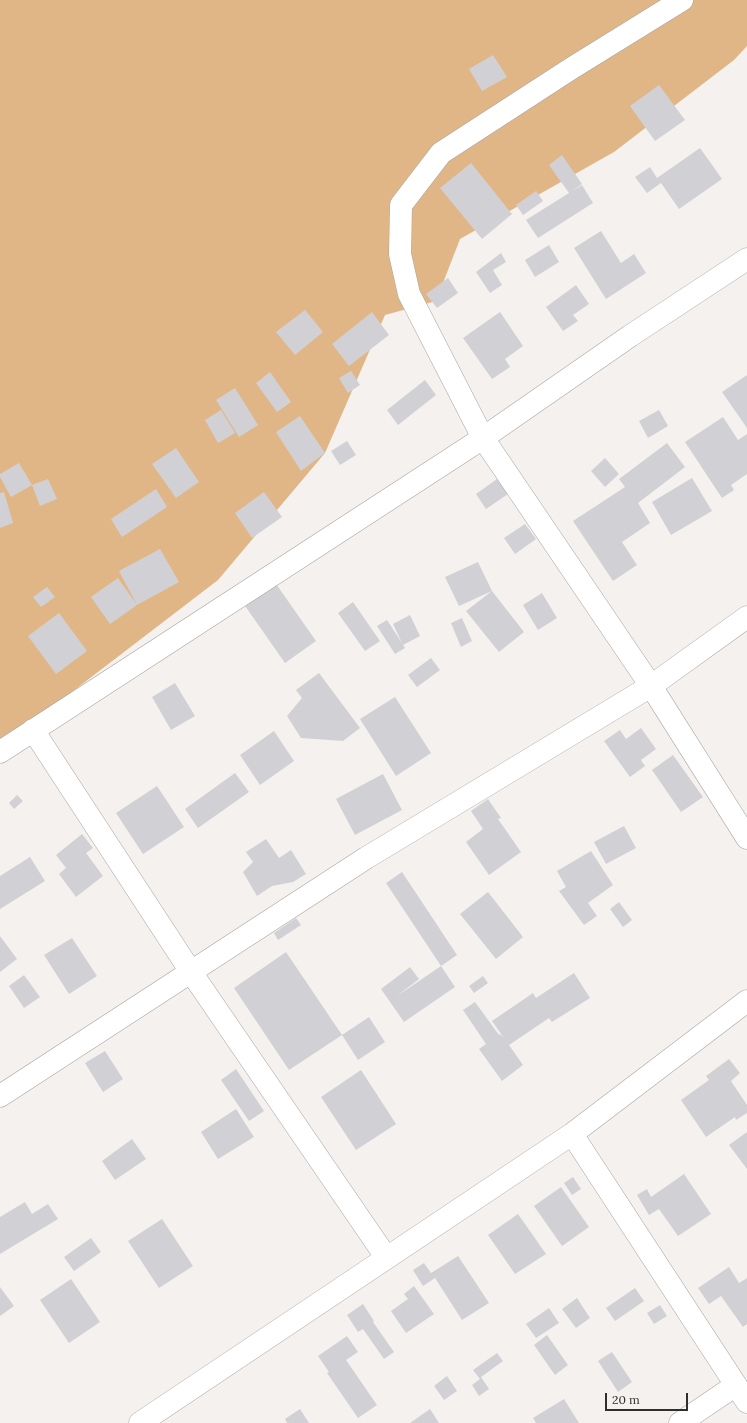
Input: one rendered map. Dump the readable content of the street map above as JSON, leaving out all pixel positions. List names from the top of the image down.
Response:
{
  "scale_bar": "20 m"
}
